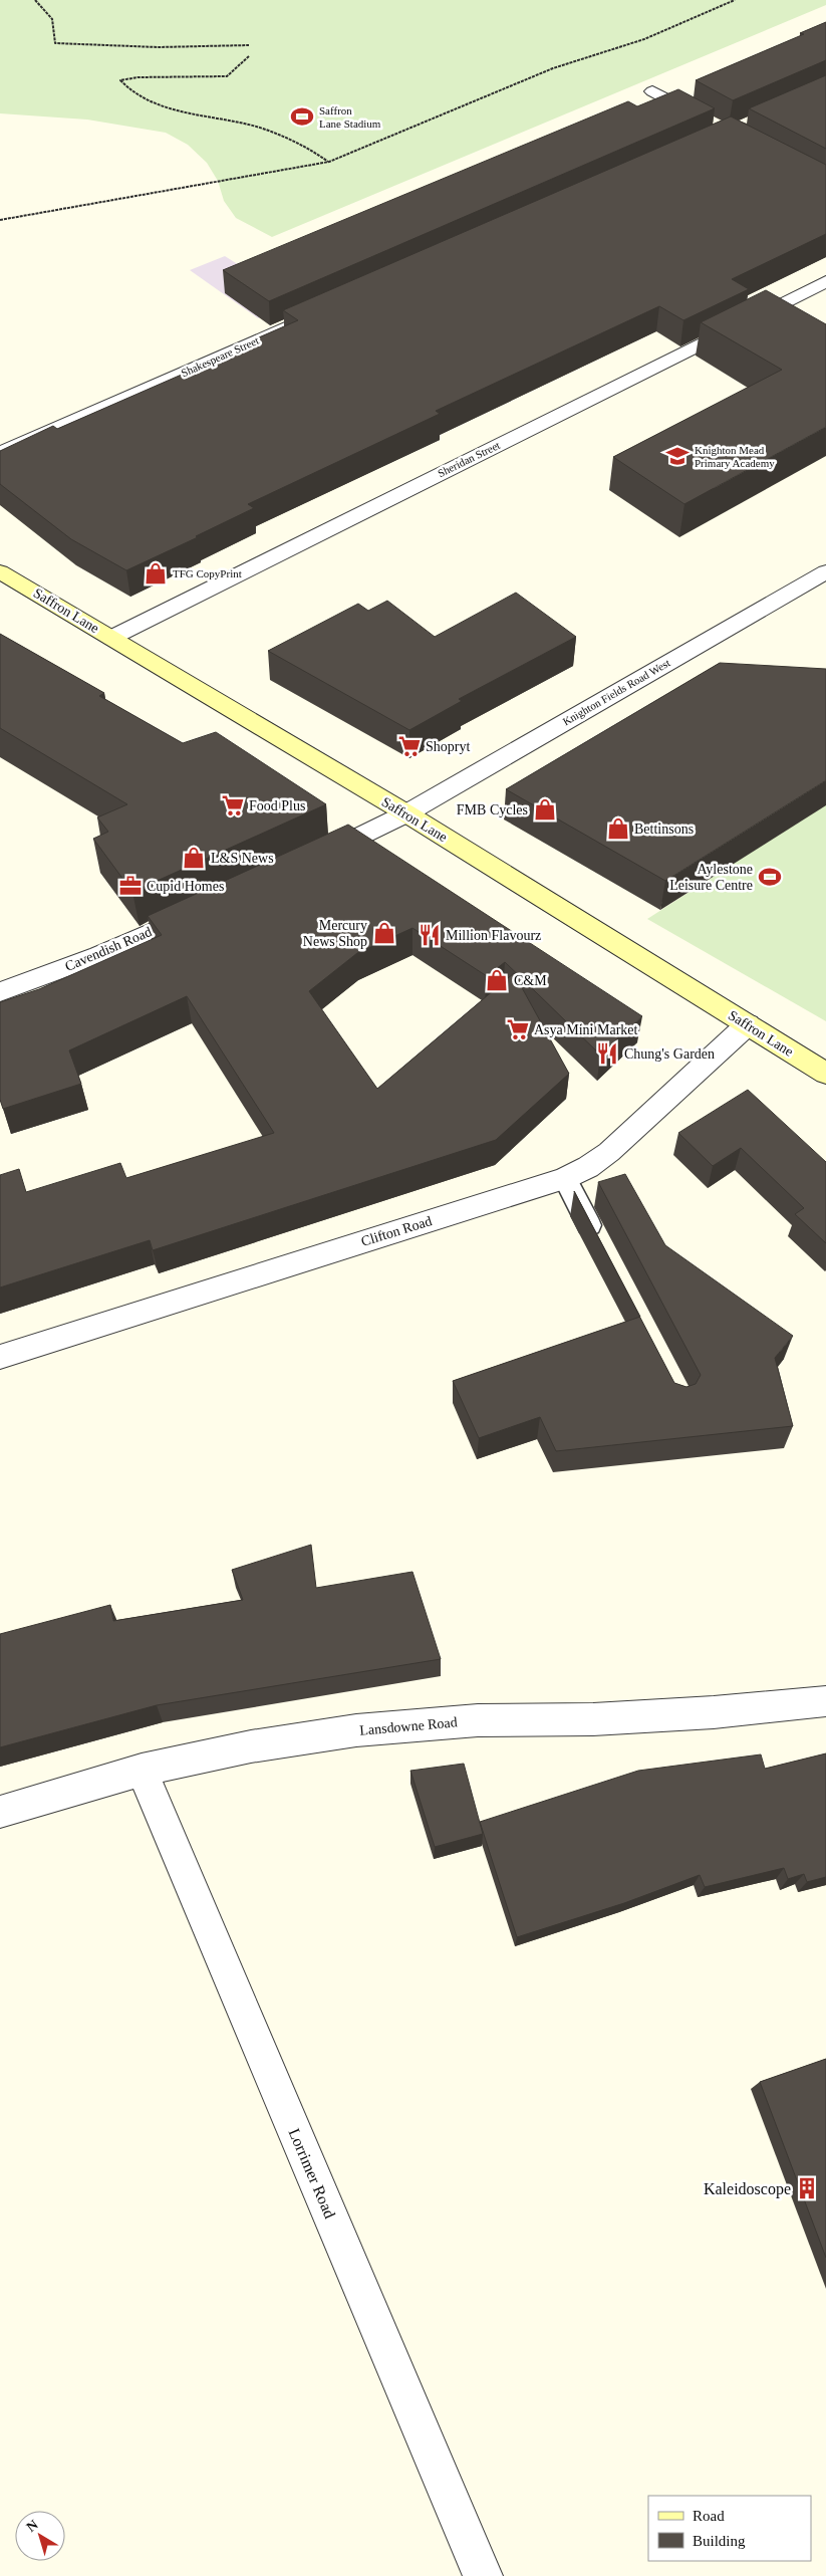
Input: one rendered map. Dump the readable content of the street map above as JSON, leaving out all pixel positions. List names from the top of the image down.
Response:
{
  "streets": {
    "main road": ["Saffron Lane"],
    "street": [
      "Shakespeare Street",
      "Sheridan Street",
      "Knighton Fields Road West",
      "Cavendish Road",
      "Clifton Road",
      "Lansdowne Road",
      "Lorrimer Road"
    ]
  },
  "crossings": [
    ["Sheridan Street", "Saffron Lane"],
    ["Saffron Lane", "Knighton Fields Road West"],
    ["Saffron Lane", "Clifton Road"],
    ["Lansdowne Road", "Lorrimer Road"]
  ],
  "places": {
    "sports": ["Saffron Lane Stadium", "Aylestone Leisure Centre"],
    "school or university": ["Knighton Mead Primary Academy"],
    "shop": [
      "TFG CopyPrint",
      "FMB Cycles",
      "Bettinsons",
      "L&S News",
      "Mercury News Shop",
      "C&M"
    ],
    "supermarket": ["Shopryt", "Food Plus", "Asya Mini Market"],
    "office": ["Cupid Homes"],
    "restaurant": ["Million Flavourz", "Chung's Garden"],
    "building": ["Kaleidoscope"]
  },
  "legend": ["Road", "Building"],
  "north": "top left"
}
